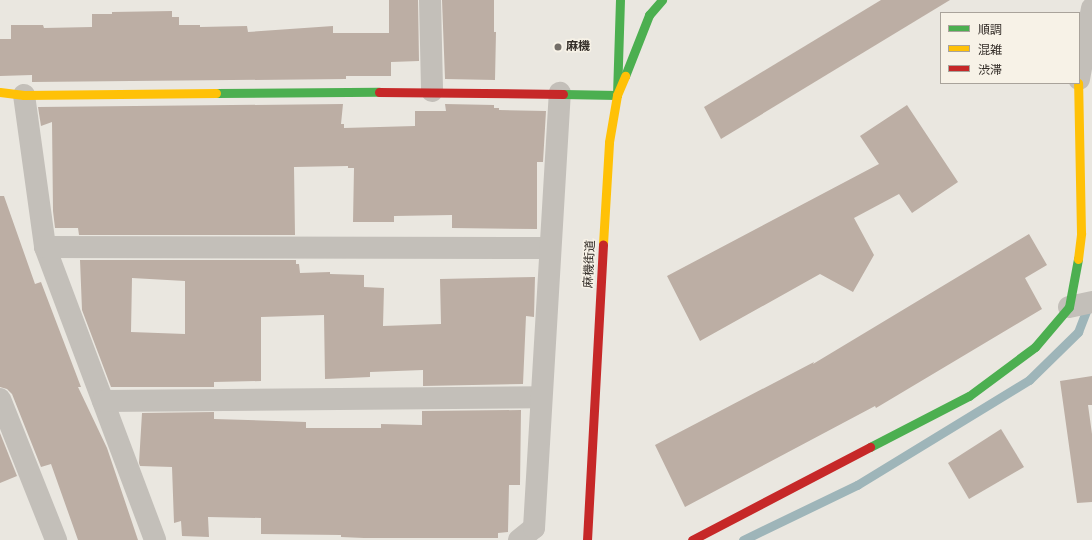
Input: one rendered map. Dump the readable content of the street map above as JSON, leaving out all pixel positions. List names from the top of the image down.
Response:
{
  "streets": {
    "street": ["麻機街道"]
  },
  "places": ["麻機"],
  "legend": ["順調", "混雑", "渋滞"]
}
